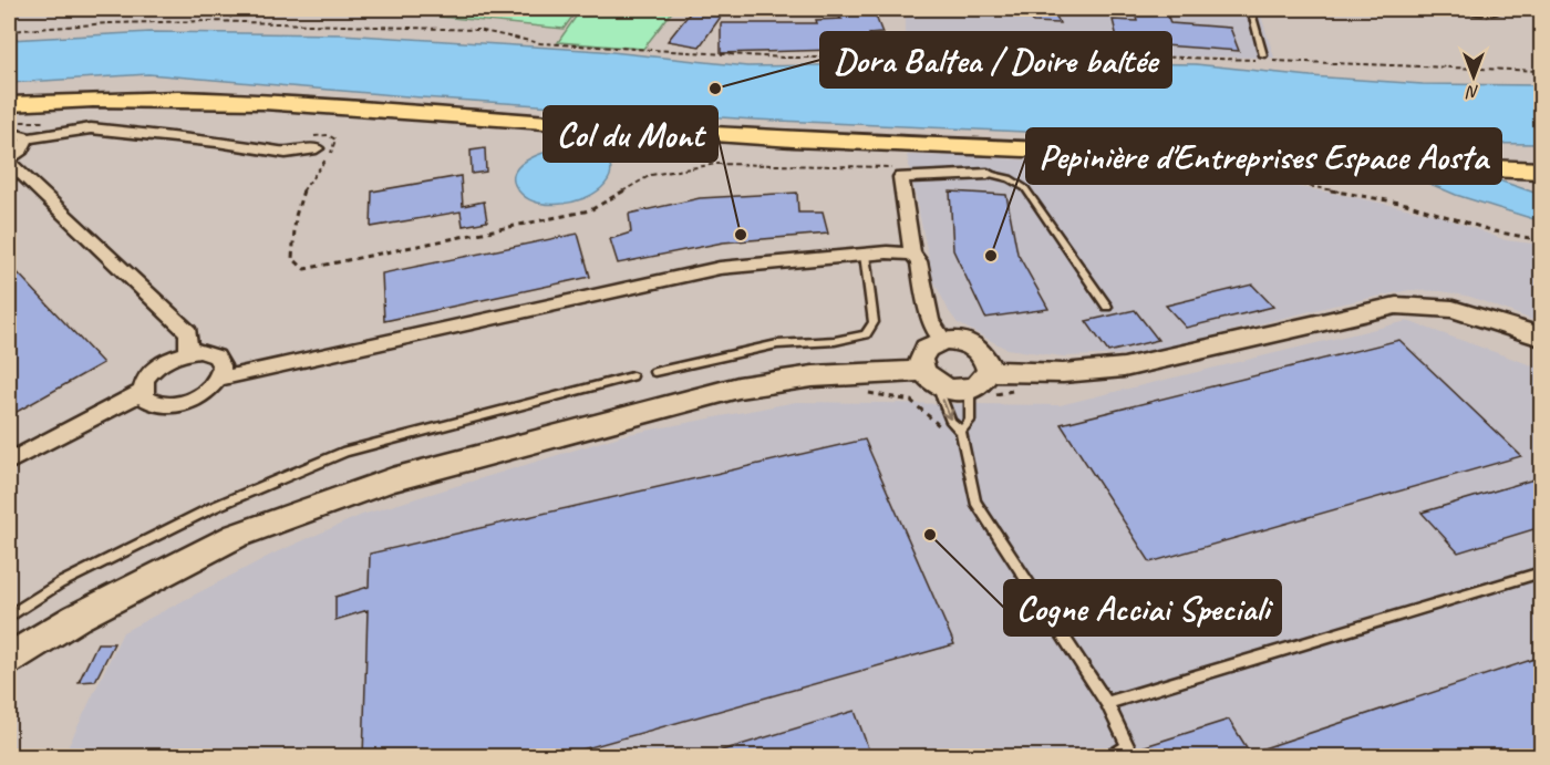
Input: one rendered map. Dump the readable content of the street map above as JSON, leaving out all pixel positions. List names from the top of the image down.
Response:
{
  "places": [
    "Dora Baltea / Doire baltée",
    "Col du Mont",
    "Pepinière d'Entreprises Espace Aosta",
    "Cogne Acciai Speciali"
  ],
  "north": "bottom"
}
